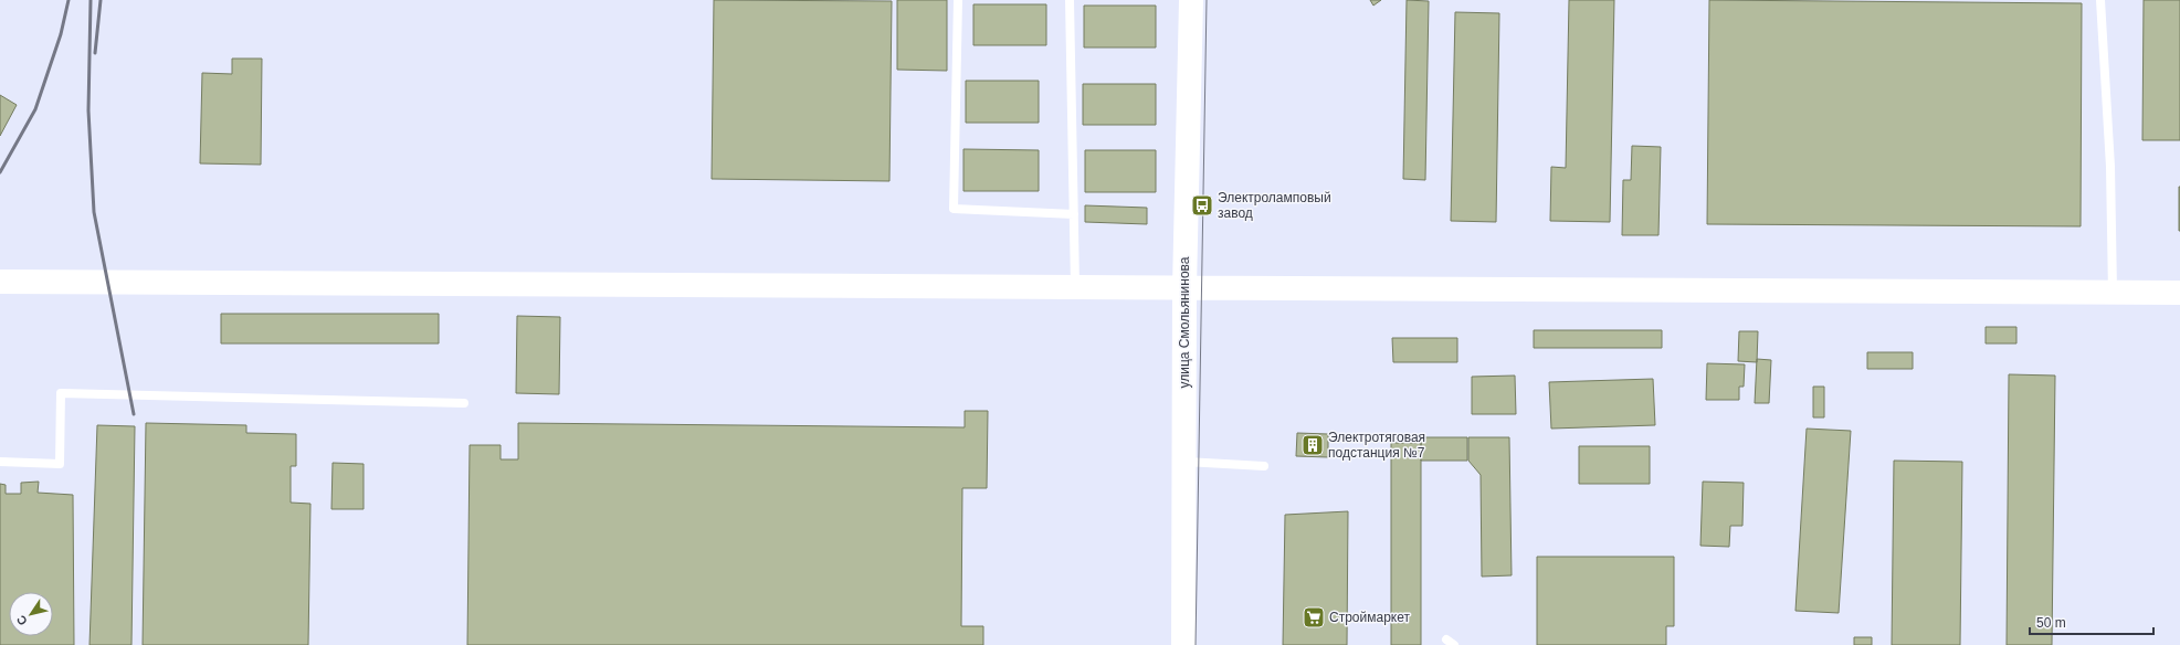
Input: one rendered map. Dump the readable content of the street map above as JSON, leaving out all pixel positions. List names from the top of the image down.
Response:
{
  "streets": {
    "street": ["улица Смольянинова"]
  },
  "places": {
    "bus stop": ["Электроламповый завод"],
    "building": ["Электротяговая подстанция №7"],
    "supermarket": ["Строймаркет"]
  },
  "scale_bar": "50 m",
  "north": "bottom left"
}
